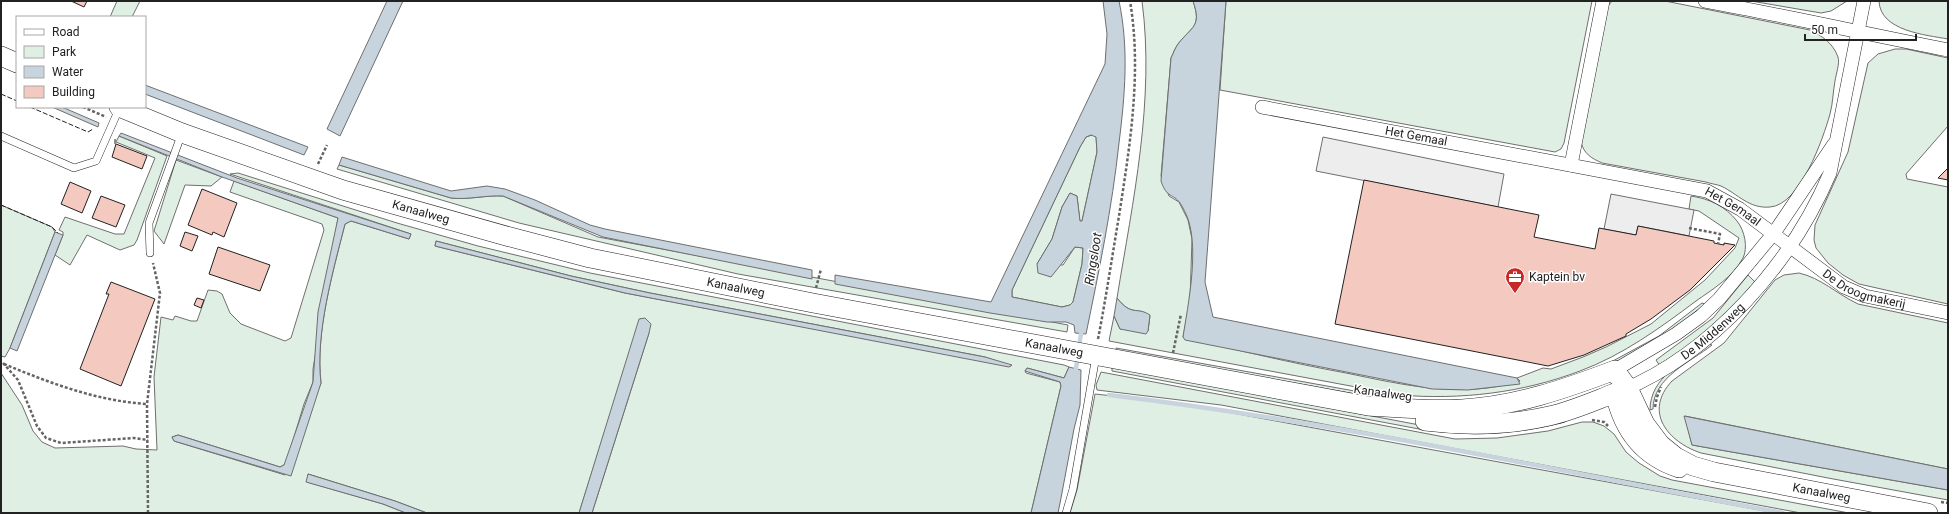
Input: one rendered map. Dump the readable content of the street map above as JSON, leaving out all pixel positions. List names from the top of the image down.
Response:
{
  "streets": {
    "street": [
      "Het Gemaal",
      "Kanaalweg",
      "De Droogmakerij",
      "De Middenweg"
    ]
  },
  "crossings": [
    ["Het Gemaal", "De Middenweg"],
    ["Kanaalweg", "De Middenweg"],
    ["De Droogmakerij", "De Middenweg"]
  ],
  "water": ["Ringsloot"],
  "places": {
    "office": ["Kaptein bv"]
  },
  "legend": [
    "Road",
    "Park",
    "Water",
    "Building"
  ],
  "scale_bar": "50 m"
}
